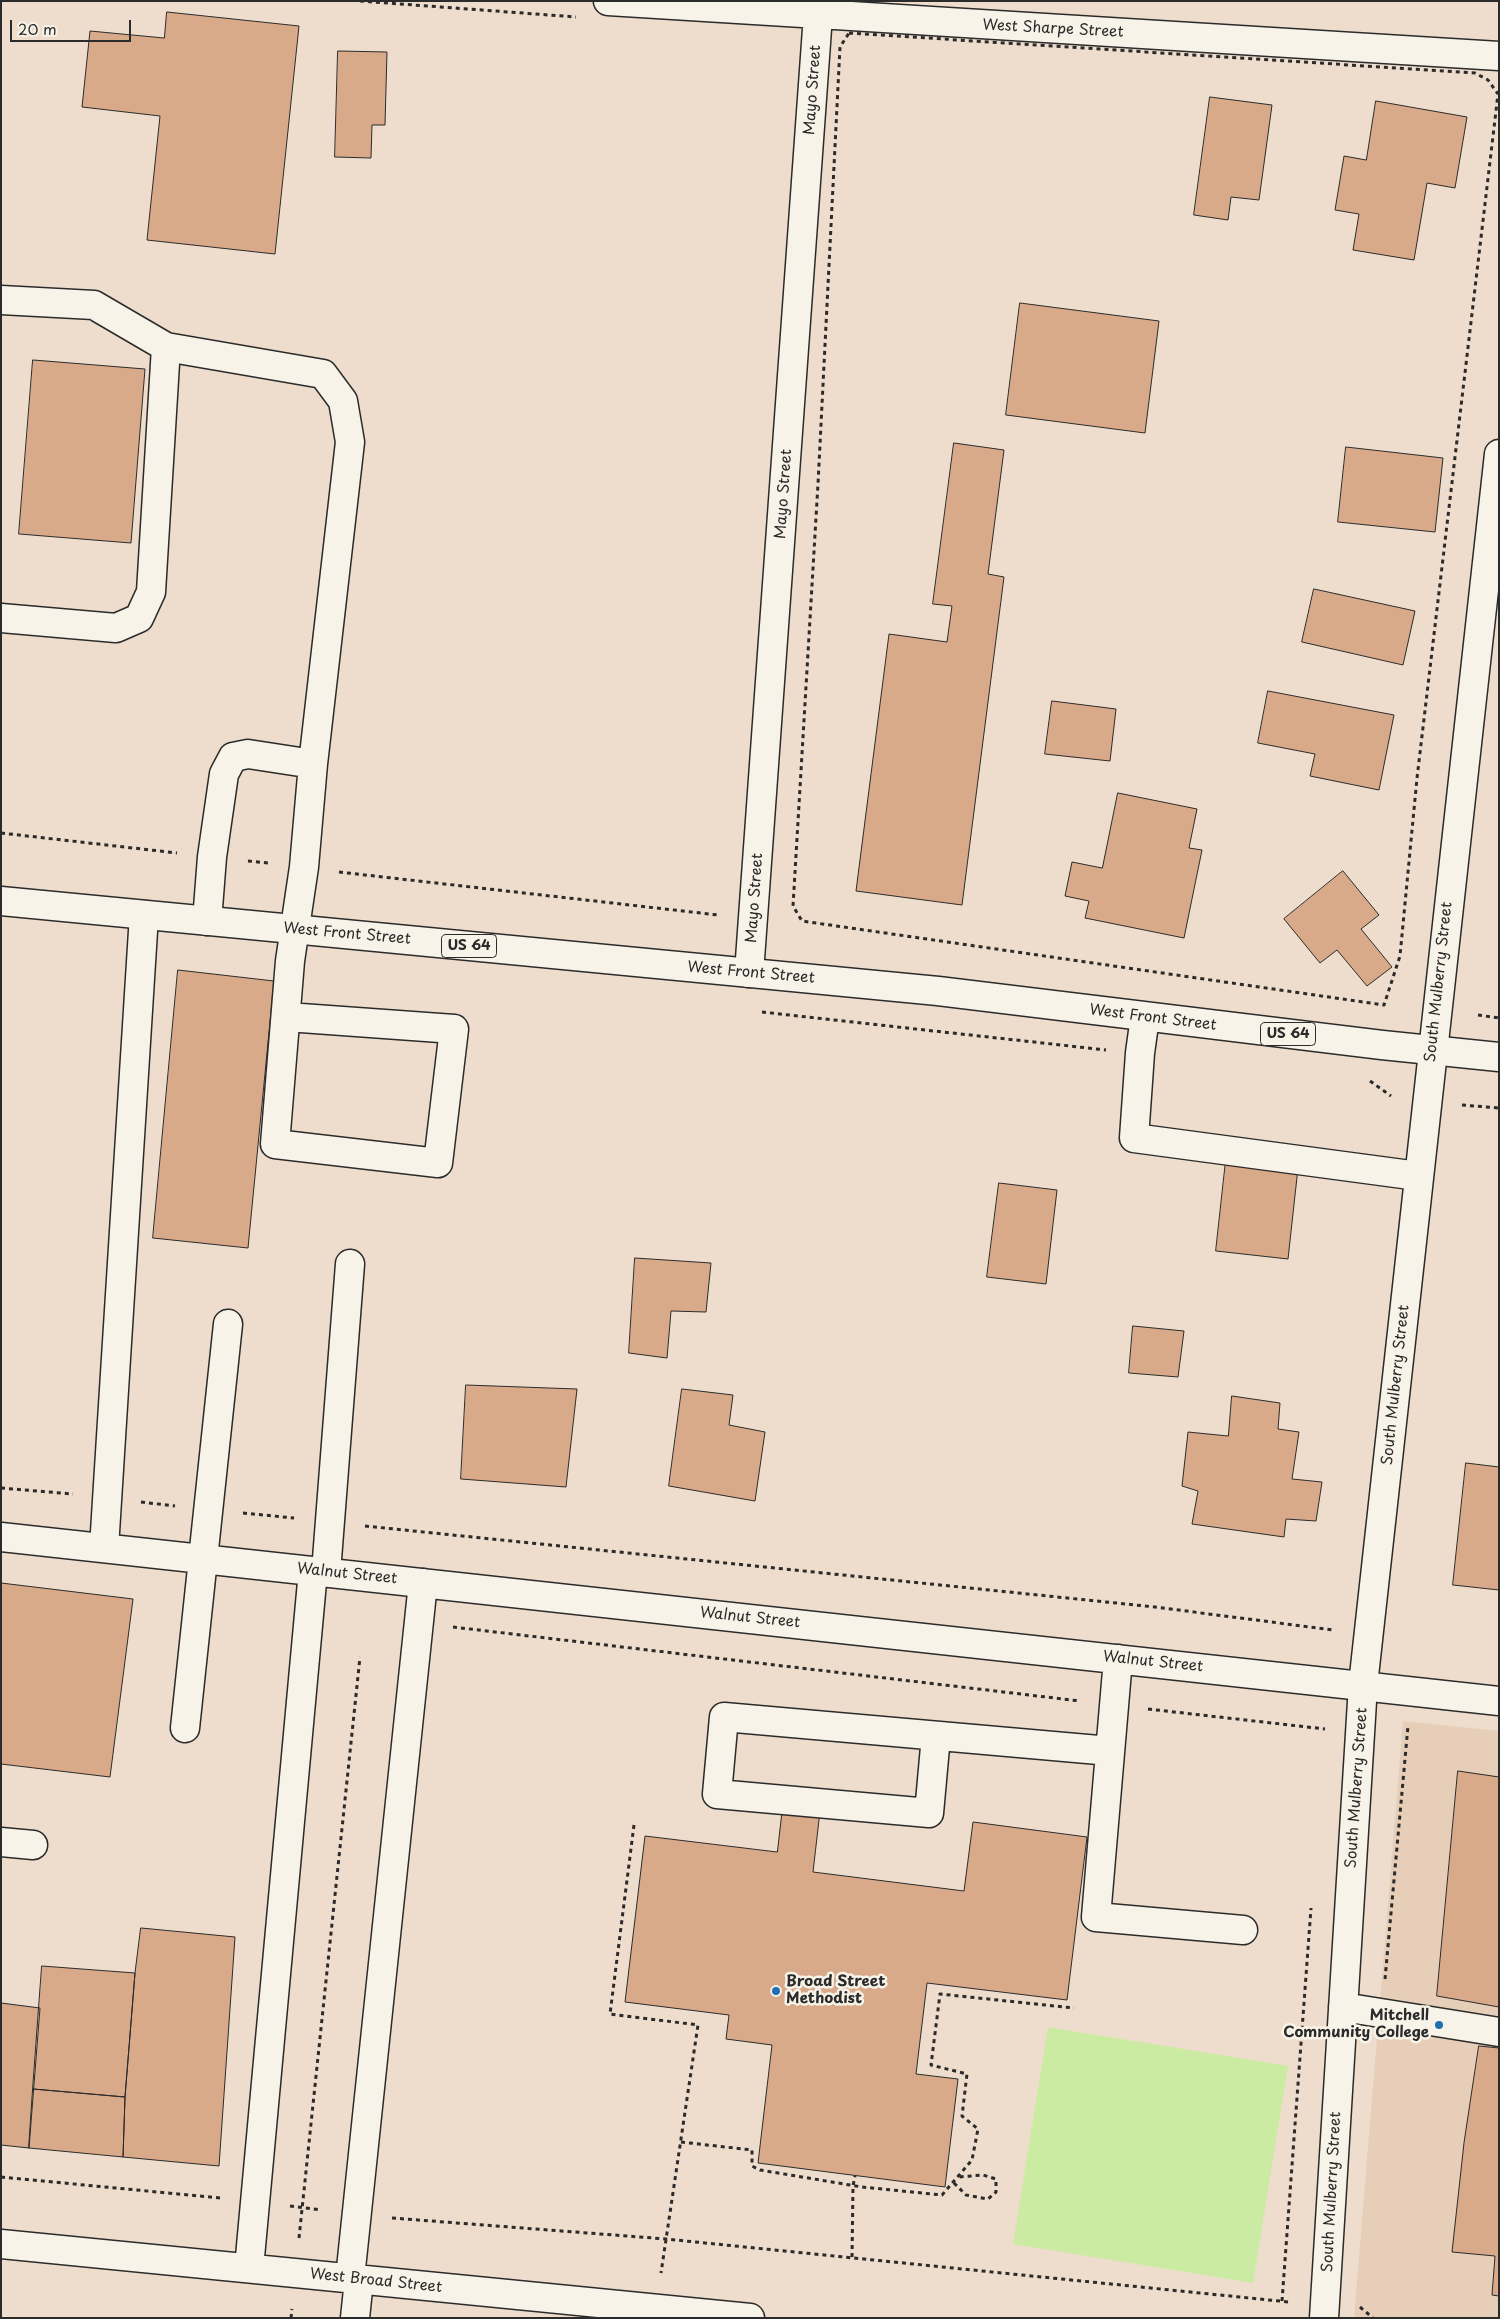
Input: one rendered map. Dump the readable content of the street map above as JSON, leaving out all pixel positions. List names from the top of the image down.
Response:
{
  "streets": {
    "street": [
      "West Sharpe Street",
      "Mayo Street",
      "West Front Street",
      "US 64",
      "South Mulberry Street",
      "Walnut Street",
      "West Broad Street"
    ]
  },
  "crossings": [
    ["West Sharpe Street", "Mayo Street"],
    ["Mayo Street", "West Front Street"],
    ["West Front Street", "South Mulberry Street"],
    ["South Mulberry Street", "Walnut Street"]
  ],
  "places": ["Broad Street Methodist", "Mitchell Community College"],
  "scale_bar": "20 m"
}
